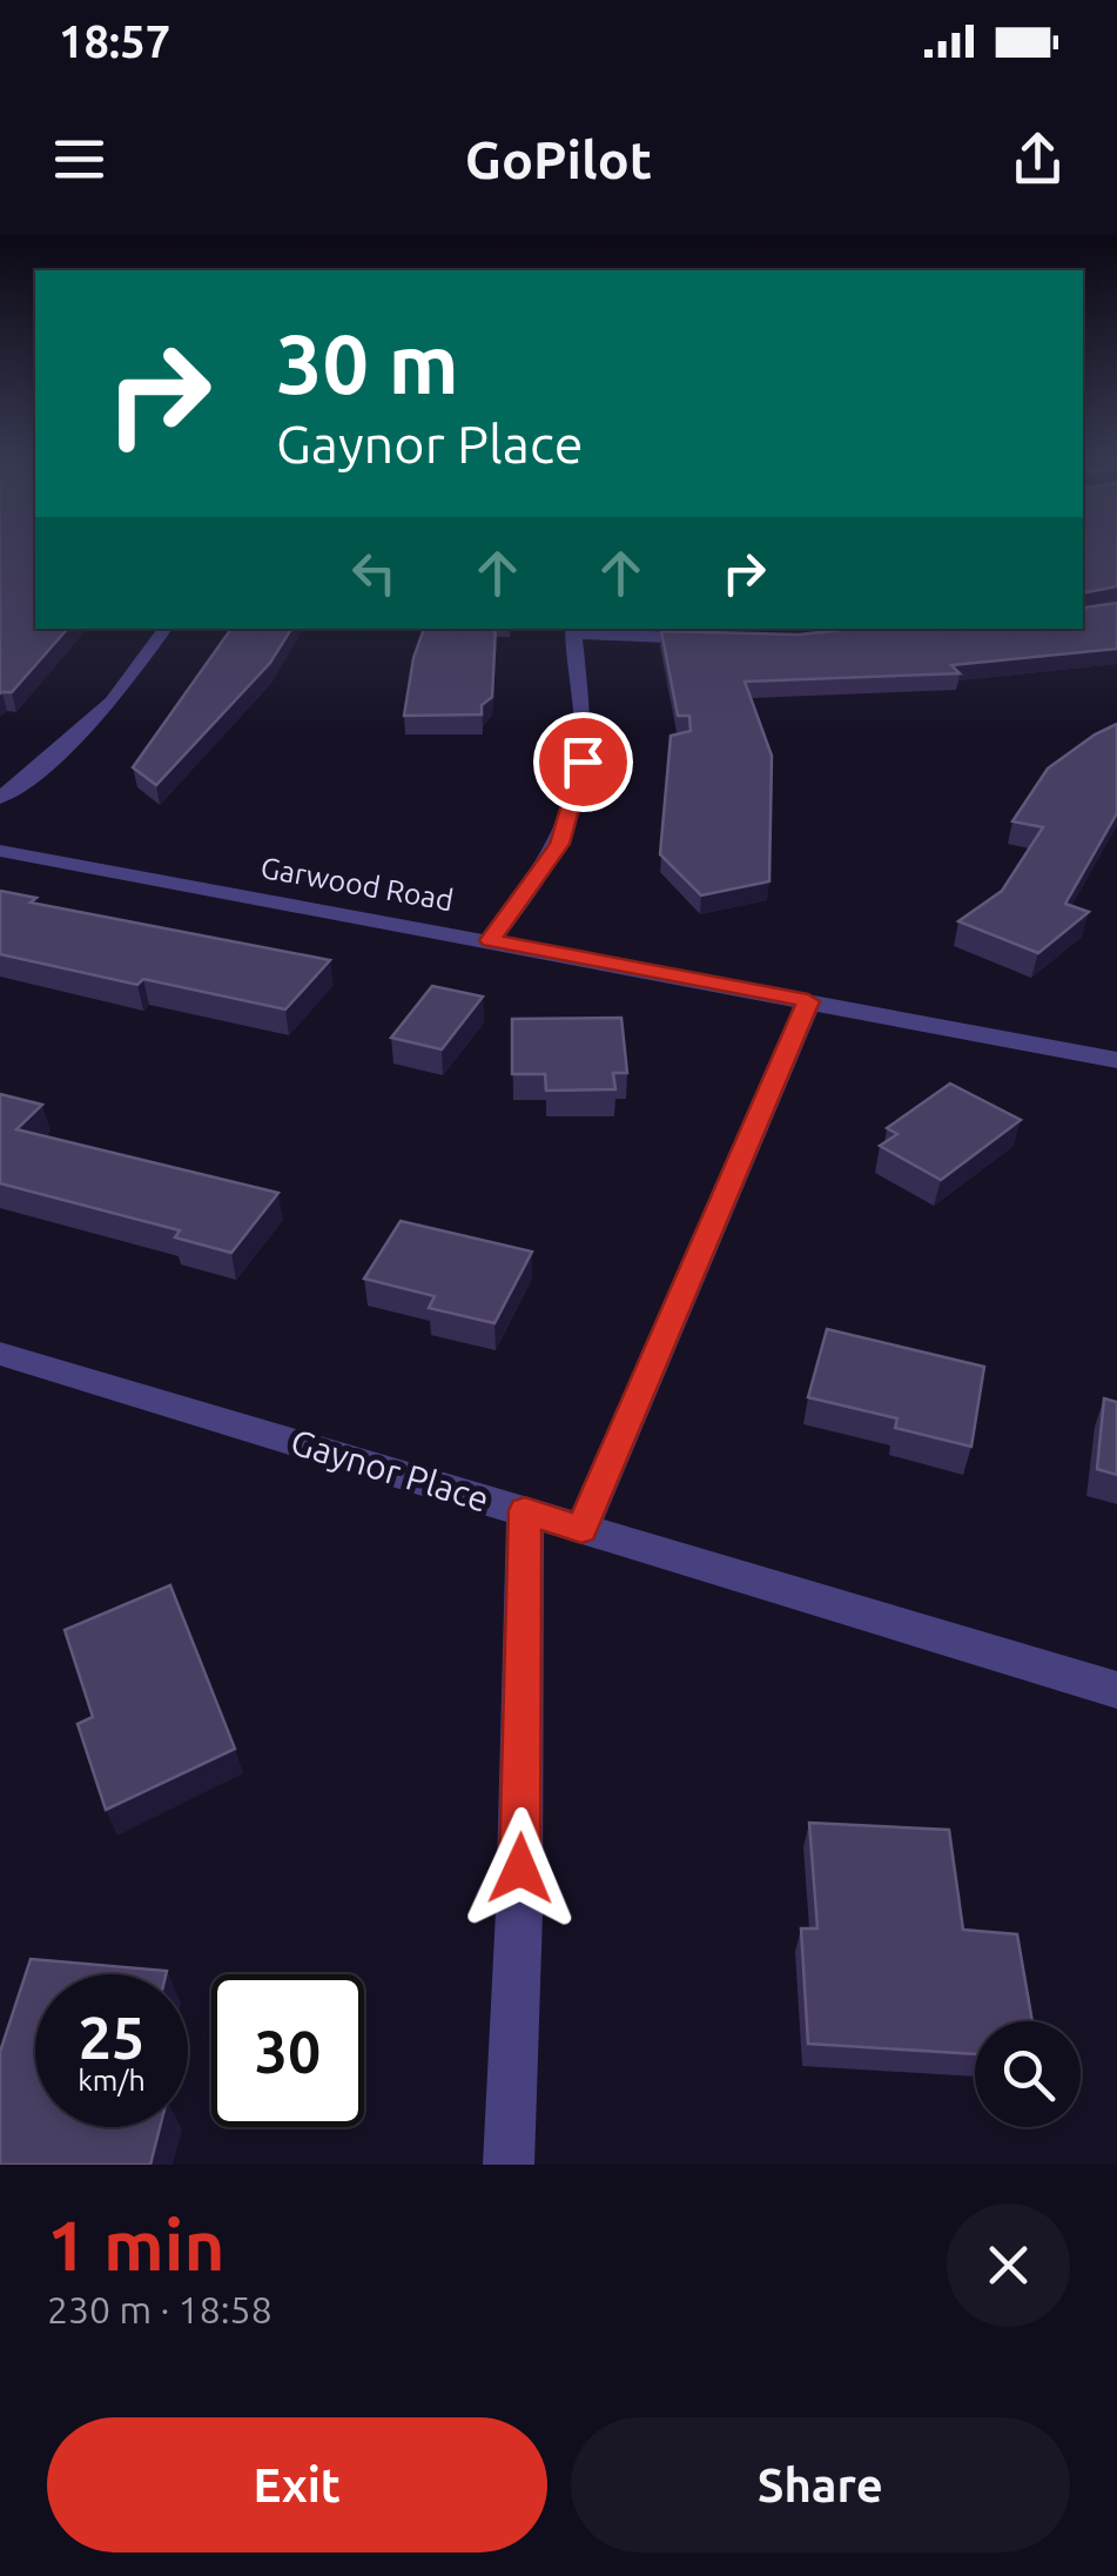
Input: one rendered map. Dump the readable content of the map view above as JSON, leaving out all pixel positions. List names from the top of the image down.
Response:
{
  "streets": {
    "street": ["Garwood Road", "Gaynor Place"]
  },
  "page": {
    "status": "18:57",
    "header": "GoPilot",
    "turn": ["30 m", "Gaynor Place"],
    "speed": "25 km/h",
    "limit": "30",
    "heading": ["1 min", "230 m · 18:58"],
    "buttons": ["Exit", "Share"]
  }
}
